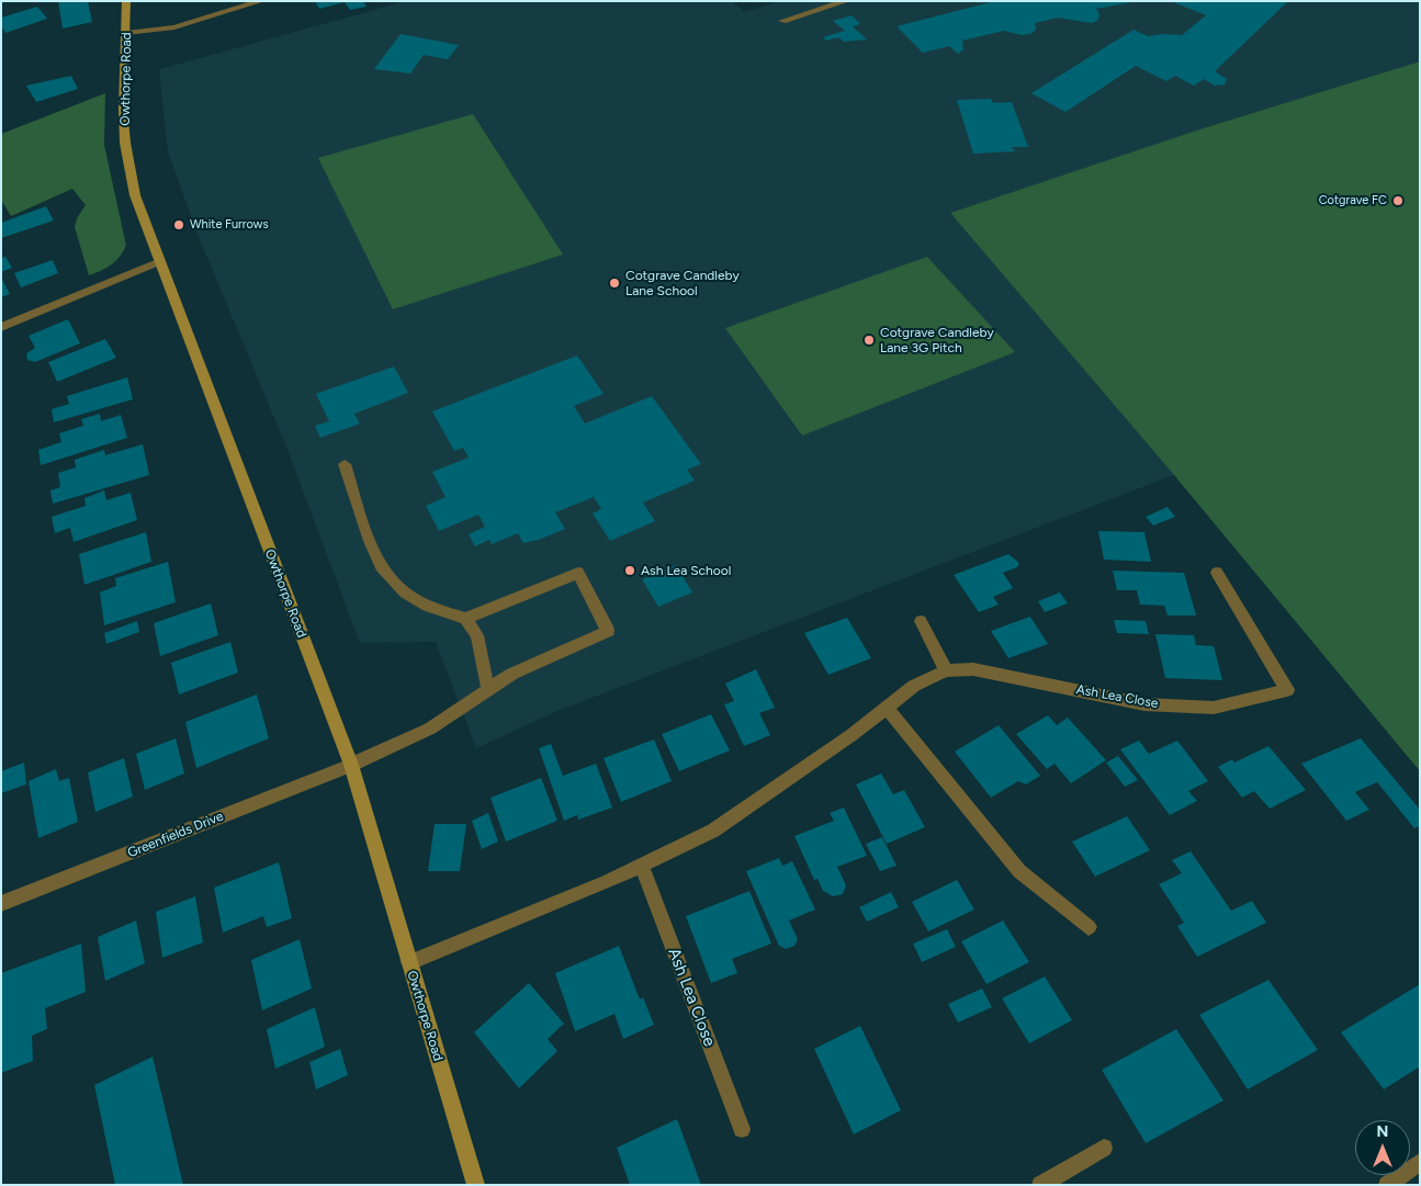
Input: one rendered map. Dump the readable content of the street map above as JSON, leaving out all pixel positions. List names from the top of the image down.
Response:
{
  "streets": {
    "street": ["Owthorpe Road", "Ash Lea Close", "Greenfields Drive"]
  },
  "crossings": [
    ["Owthorpe Road", "Ash Lea Close"],
    ["Owthorpe Road", "Greenfields Drive"]
  ],
  "places": [
    "Cotgrave FC",
    "White Furrows",
    "Cotgrave Candleby Lane School",
    "Cotgrave Candleby Lane 3G Pitch",
    "Ash Lea School"
  ],
  "north": "top"
}
